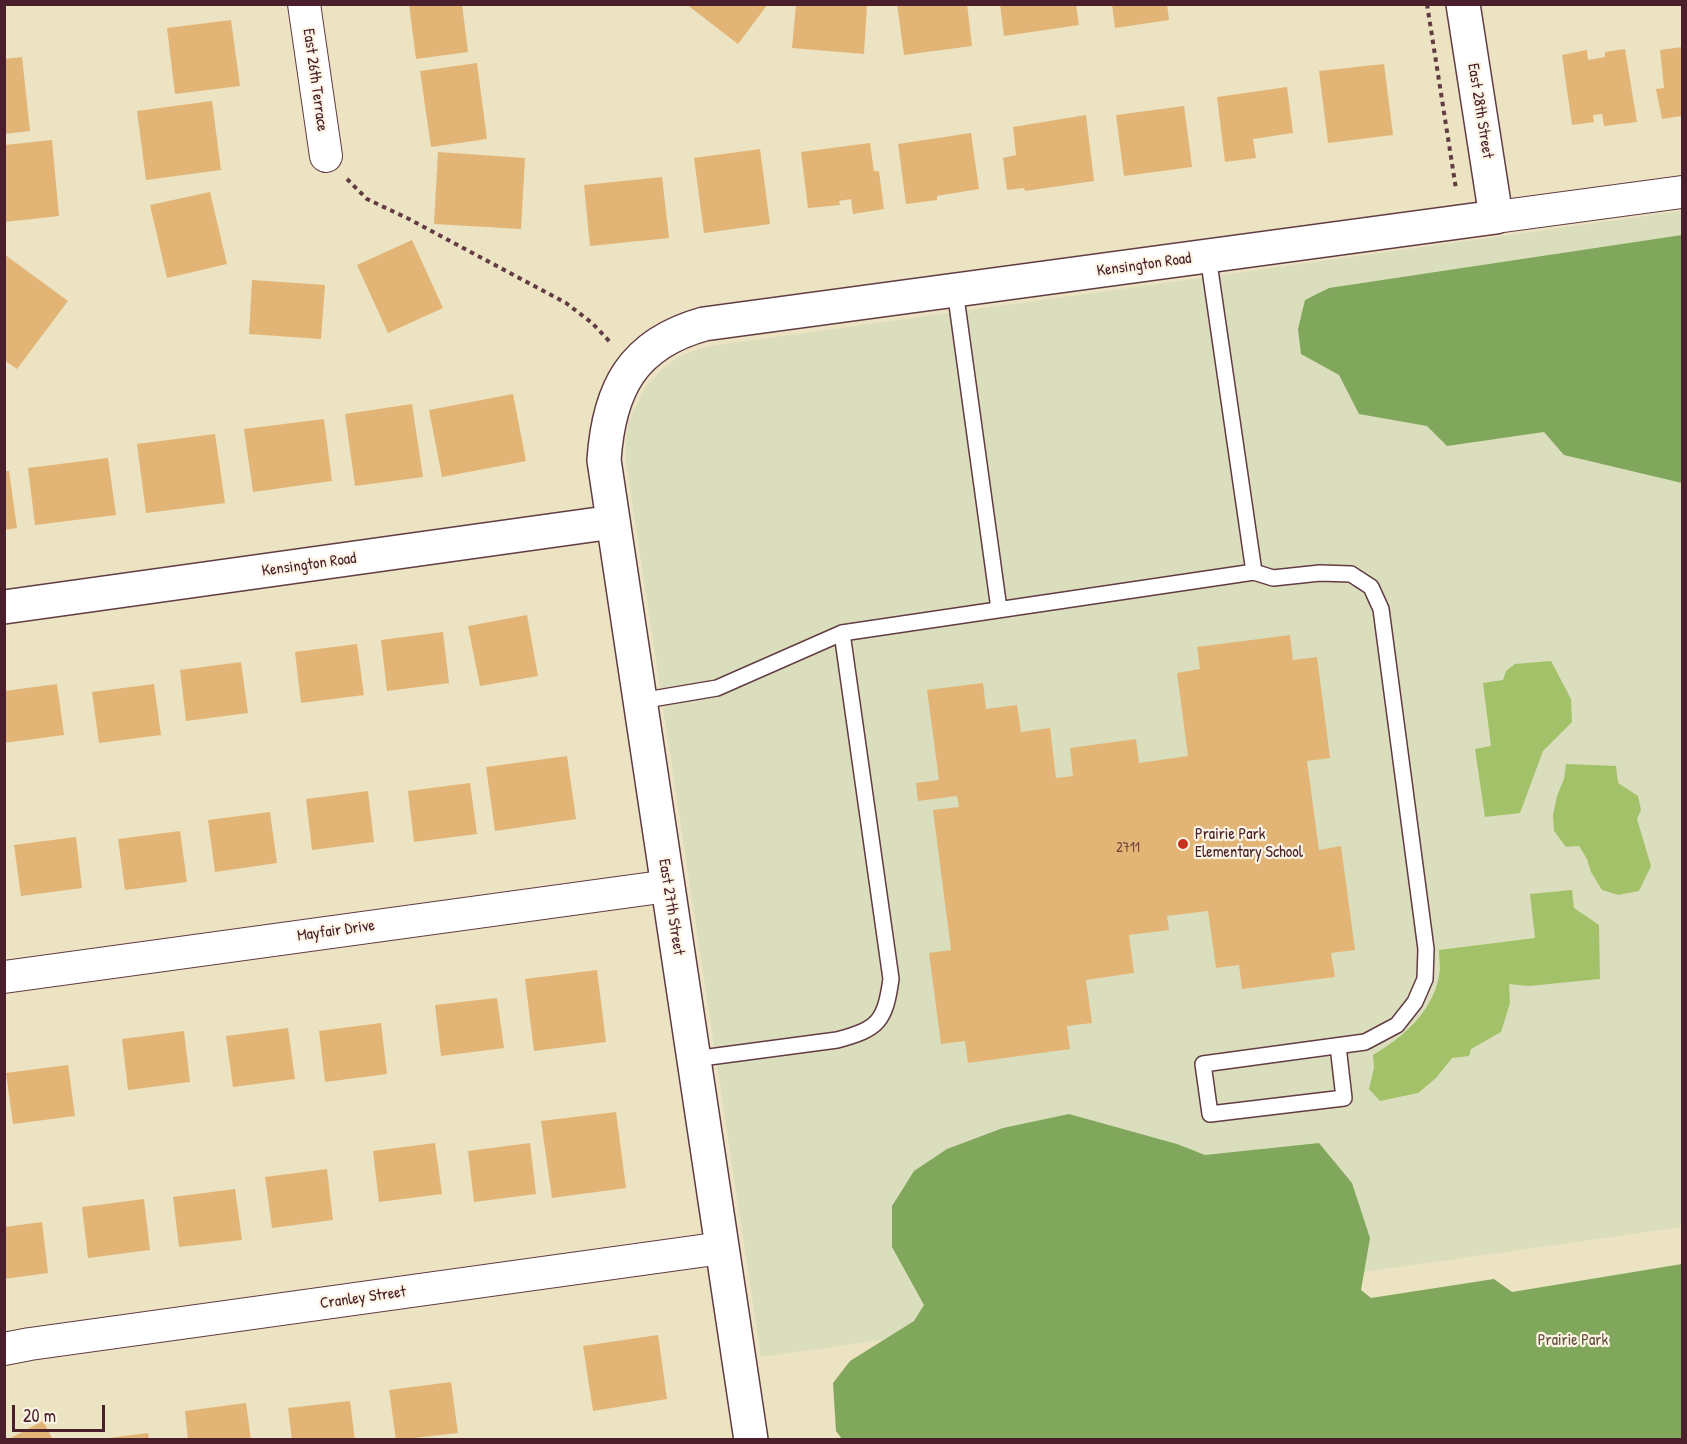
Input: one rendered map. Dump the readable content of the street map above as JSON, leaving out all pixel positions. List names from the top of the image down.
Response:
{
  "streets": {
    "street": [
      "East 26th Terrace",
      "East 28th Street",
      "Kensington Road",
      "East 27th Street",
      "Mayfair Drive",
      "Cranley Street"
    ]
  },
  "crossings": [
    ["East 28th Street", "Kensington Road"],
    ["Kensington Road", "East 27th Street"],
    ["East 27th Street", "Mayfair Drive"],
    ["East 27th Street", "Cranley Street"]
  ],
  "parks": ["Prairie Park"],
  "places": ["Prairie Park Elementary School"],
  "house_numbers": ["2711"],
  "scale_bar": "20 m"
}
